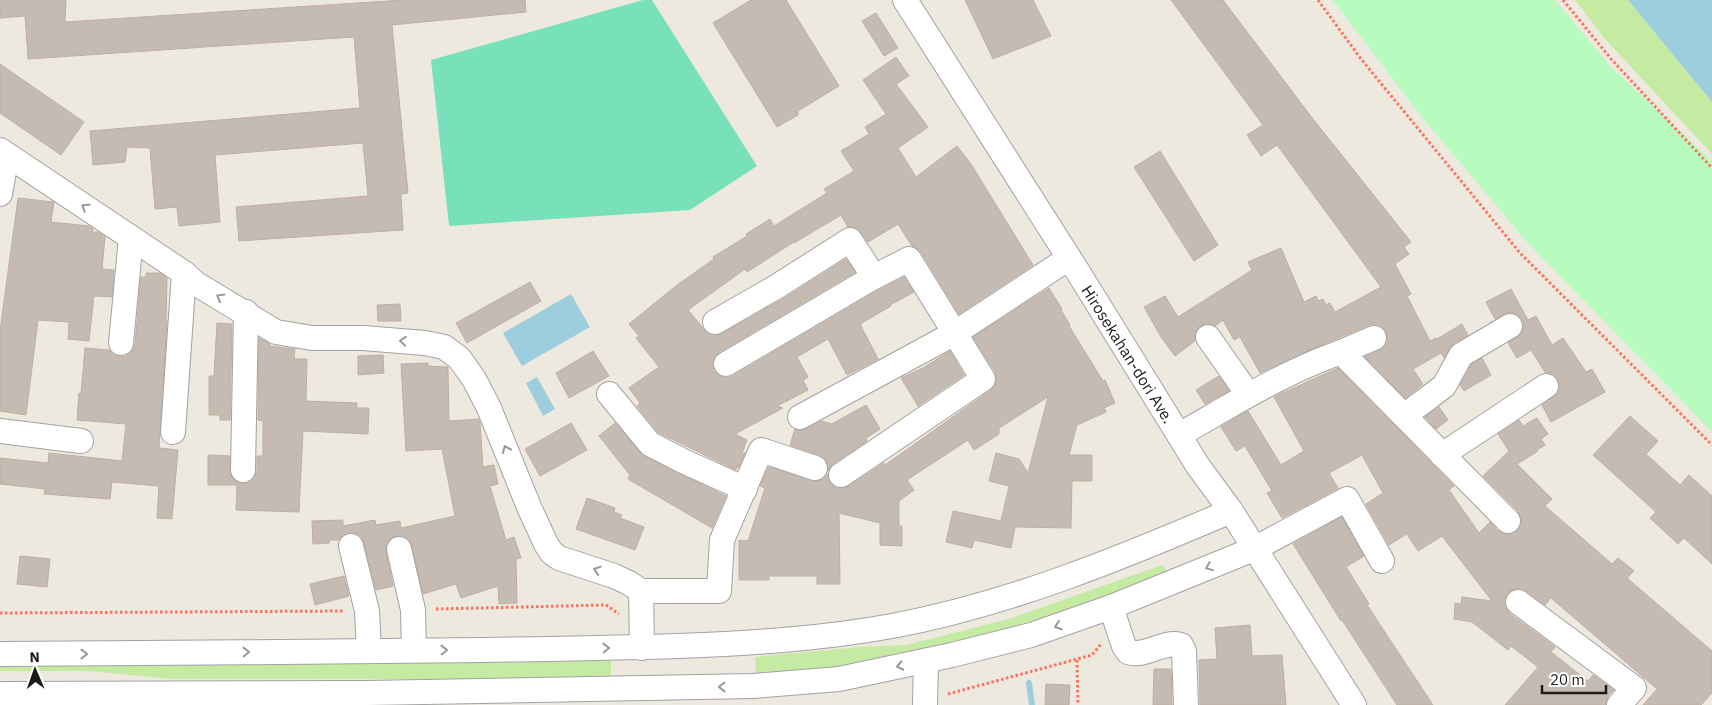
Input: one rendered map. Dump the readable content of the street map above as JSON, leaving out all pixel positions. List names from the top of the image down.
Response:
{
  "streets": {
    "street": ["Hirosekahan-dori Ave."]
  },
  "scale_bar": "20 m",
  "north": "top"
}
